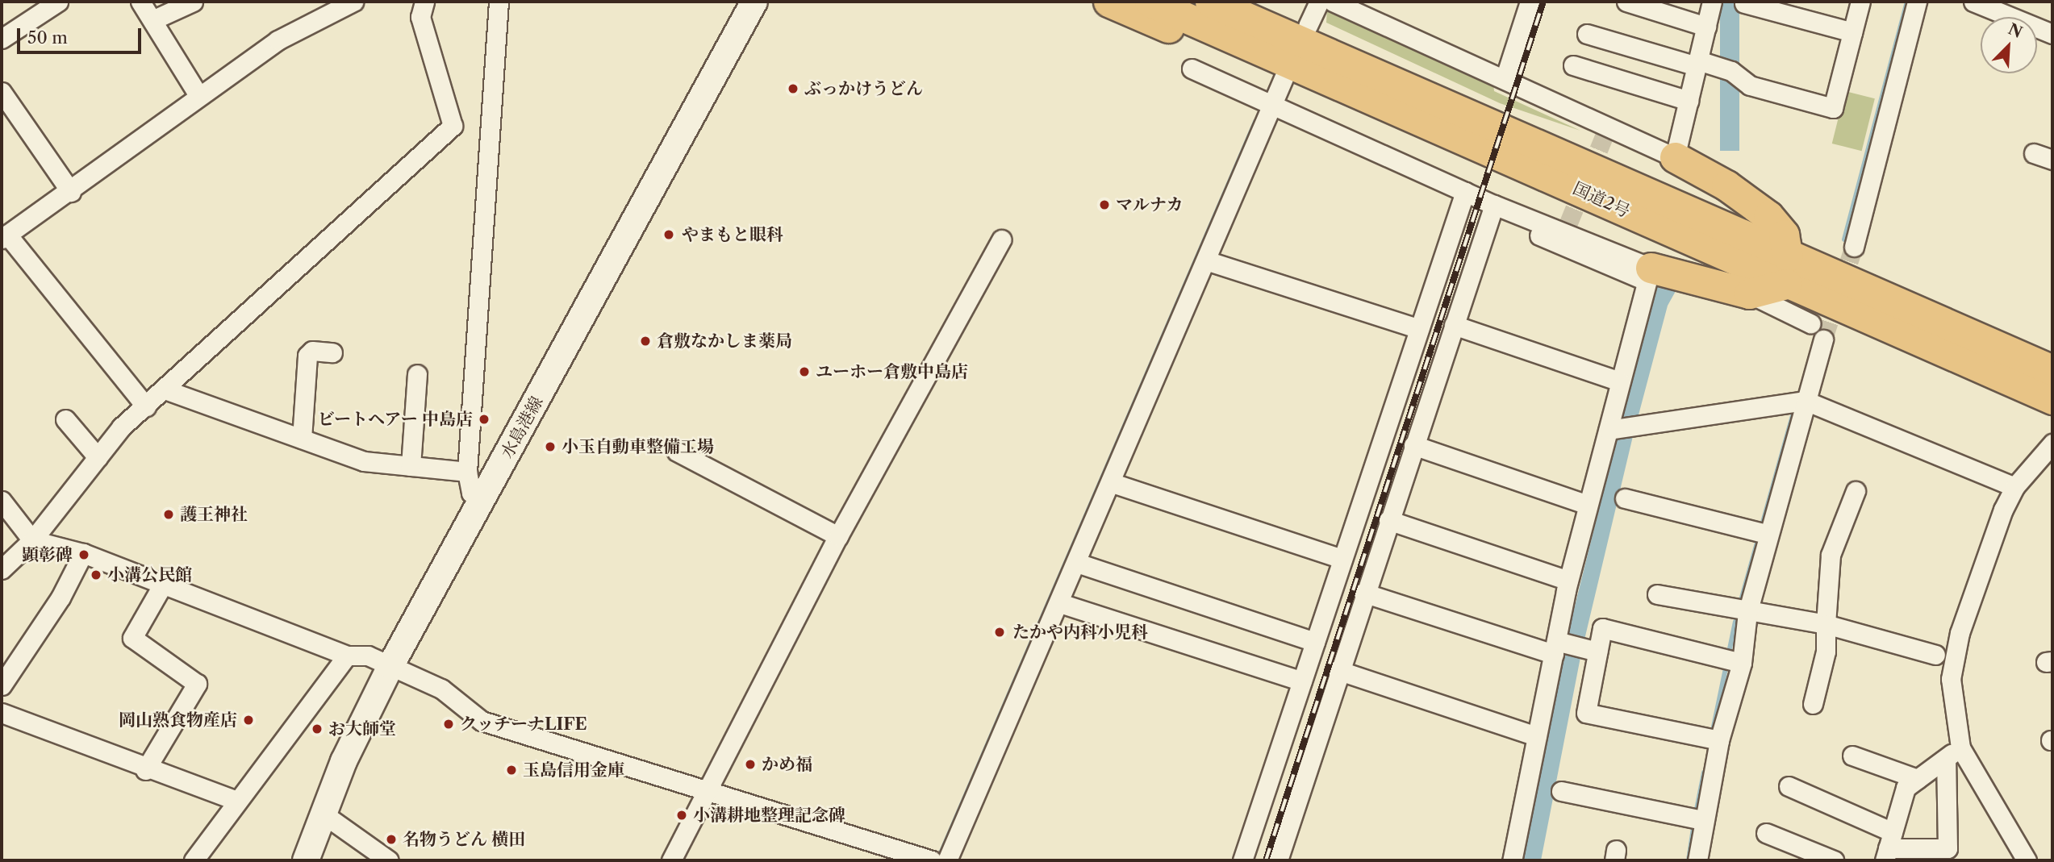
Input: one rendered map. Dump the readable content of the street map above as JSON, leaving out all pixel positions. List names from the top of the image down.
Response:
{
  "streets": {
    "highway": ["国道2号"],
    "main road": ["水島港線"]
  },
  "places": [
    "ぶっかけうどん",
    "マルナカ",
    "やまもと眼科",
    "倉敷なかしま薬局",
    "ユーホー倉敷中島店",
    "ビートヘアー 中島店",
    "小玉自動車整備工場",
    "護王神社",
    "顕彰碑",
    "小溝公民館",
    "たかや内科小児科",
    "岡山熟食物産店",
    "クッチーナLIFE",
    "お大師堂",
    "かめ福",
    "玉島信用金庫",
    "小溝耕地整理記念碑",
    "名物うどん 横田"
  ],
  "scale_bar": "50 m",
  "north": "top right"
}
